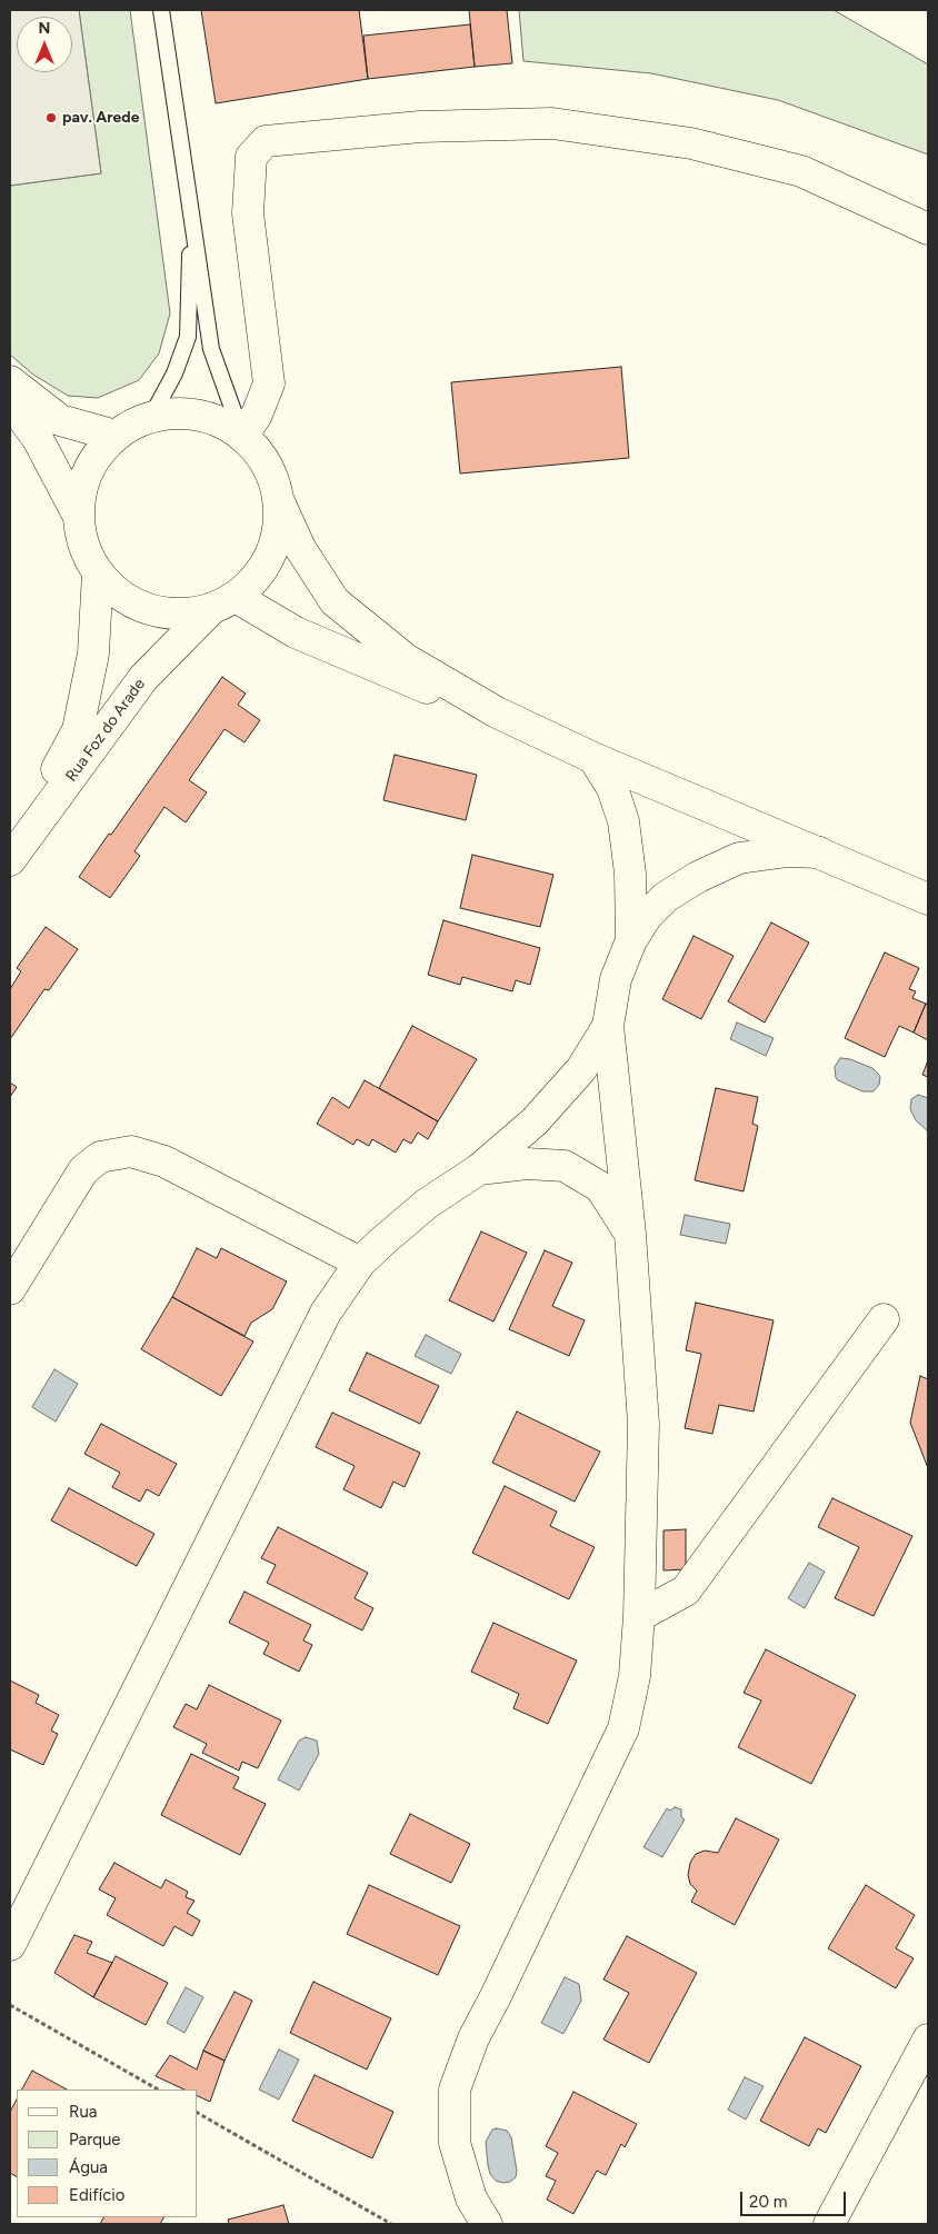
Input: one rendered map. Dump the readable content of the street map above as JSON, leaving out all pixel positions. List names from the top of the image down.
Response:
{
  "streets": {
    "street": ["Rua Foz do Arade"]
  },
  "places": ["pav. Arede"],
  "legend": [
    "Rua",
    "Parque",
    "Água",
    "Edifício"
  ],
  "scale_bar": "20 m",
  "north": "top"
}
